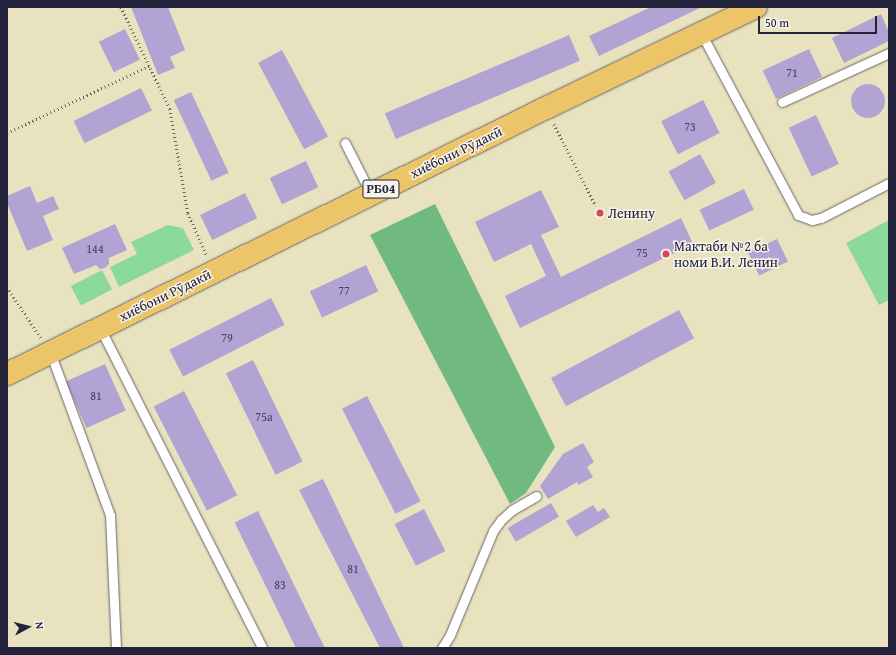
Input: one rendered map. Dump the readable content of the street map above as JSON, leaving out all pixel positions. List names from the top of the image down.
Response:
{
  "streets": {
    "main road": ["хиёбони Рӯдакӣ", "РБ04"]
  },
  "places": ["Ленину", "Мактаби №2 ба номи В.И. Ленин"],
  "house_numbers": [
    "71",
    "73",
    "144",
    "75",
    "77",
    "79",
    "81",
    "75а",
    "81",
    "83"
  ],
  "scale_bar": "50 m",
  "north": "right"
}
